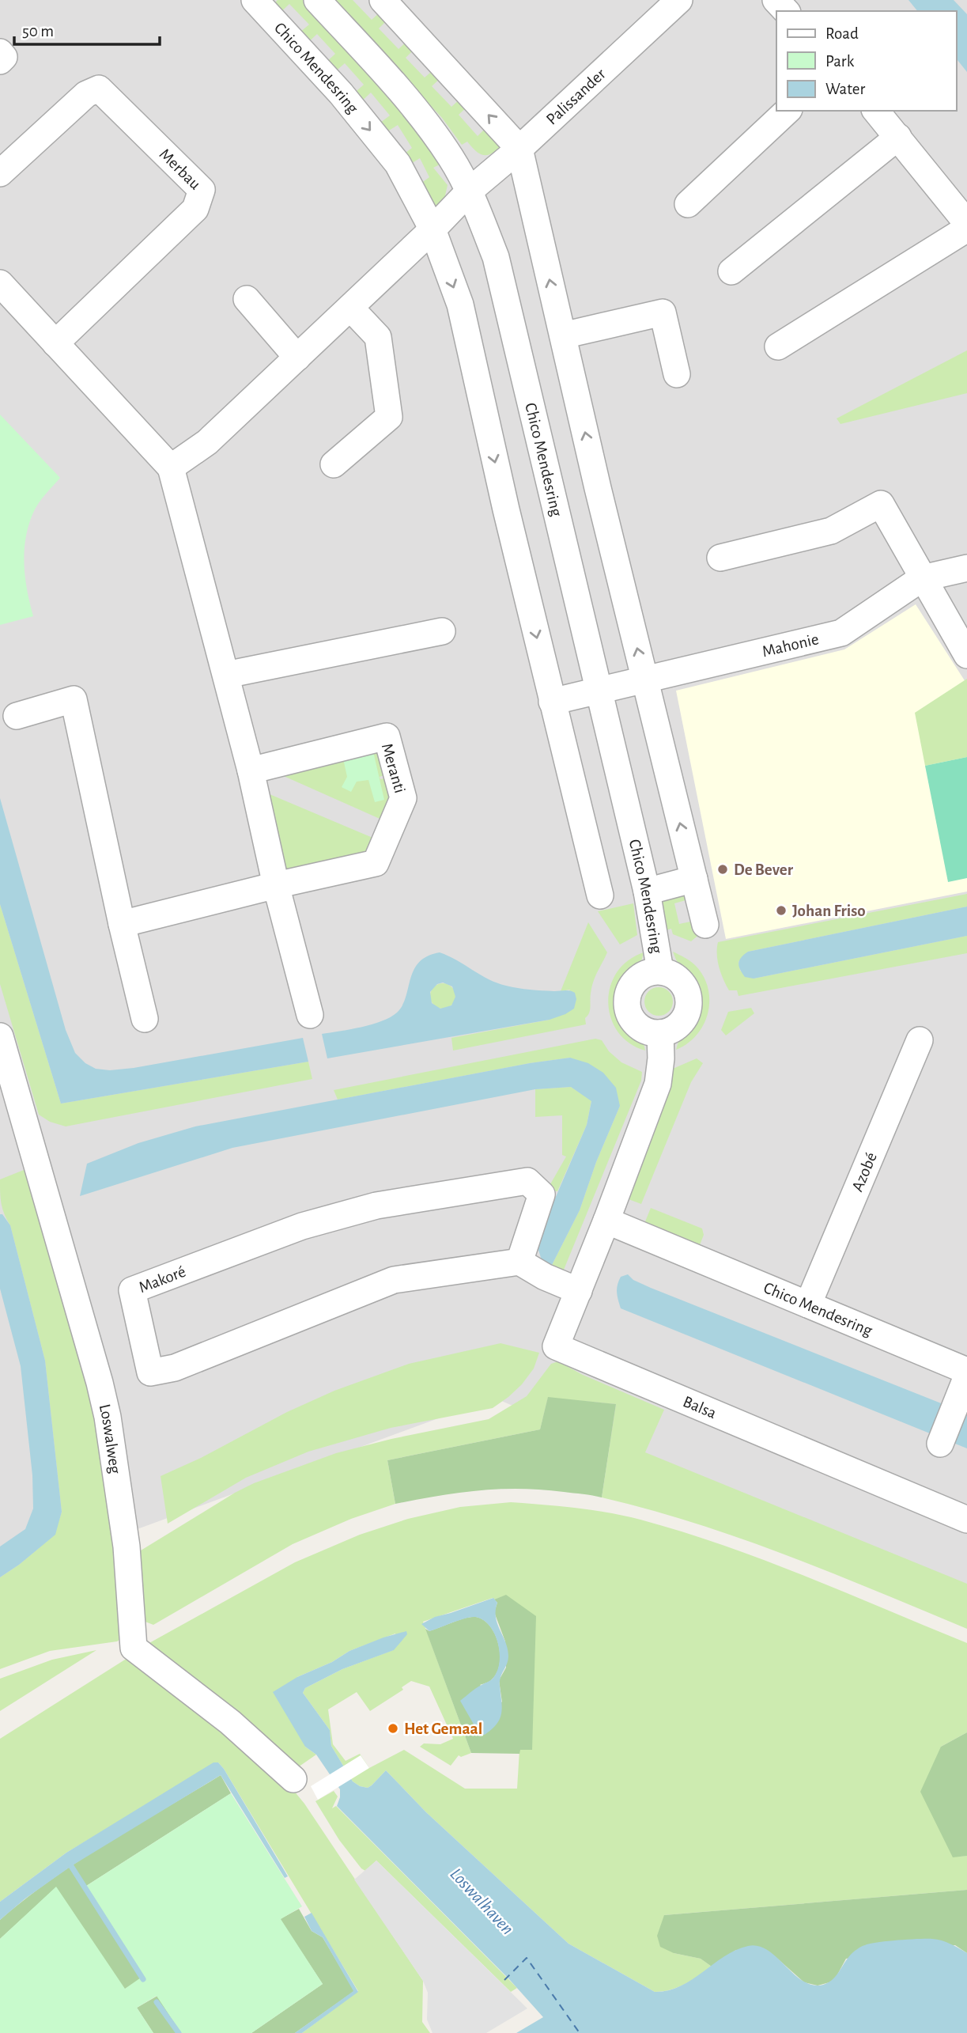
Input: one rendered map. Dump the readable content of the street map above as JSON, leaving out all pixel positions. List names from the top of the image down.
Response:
{
  "streets": {
    "street": [
      "Chico Mendesring",
      "Palissander",
      "Merbau",
      "Mahonie",
      "Meranti",
      "Azobé",
      "Makoré",
      "Balsa",
      "Loswalweg"
    ]
  },
  "crossings": [
    ["Chico Mendesring", "Palissander"],
    ["Chico Mendesring", "Mahonie"],
    ["Chico Mendesring", "Azobé"],
    ["Chico Mendesring", "Balsa"]
  ],
  "water": ["Loswalhaven"],
  "places": ["De Bever", "Johan Friso", "Het Gemaal"],
  "legend": ["Road", "Park", "Water"],
  "scale_bar": "50 m"
}
